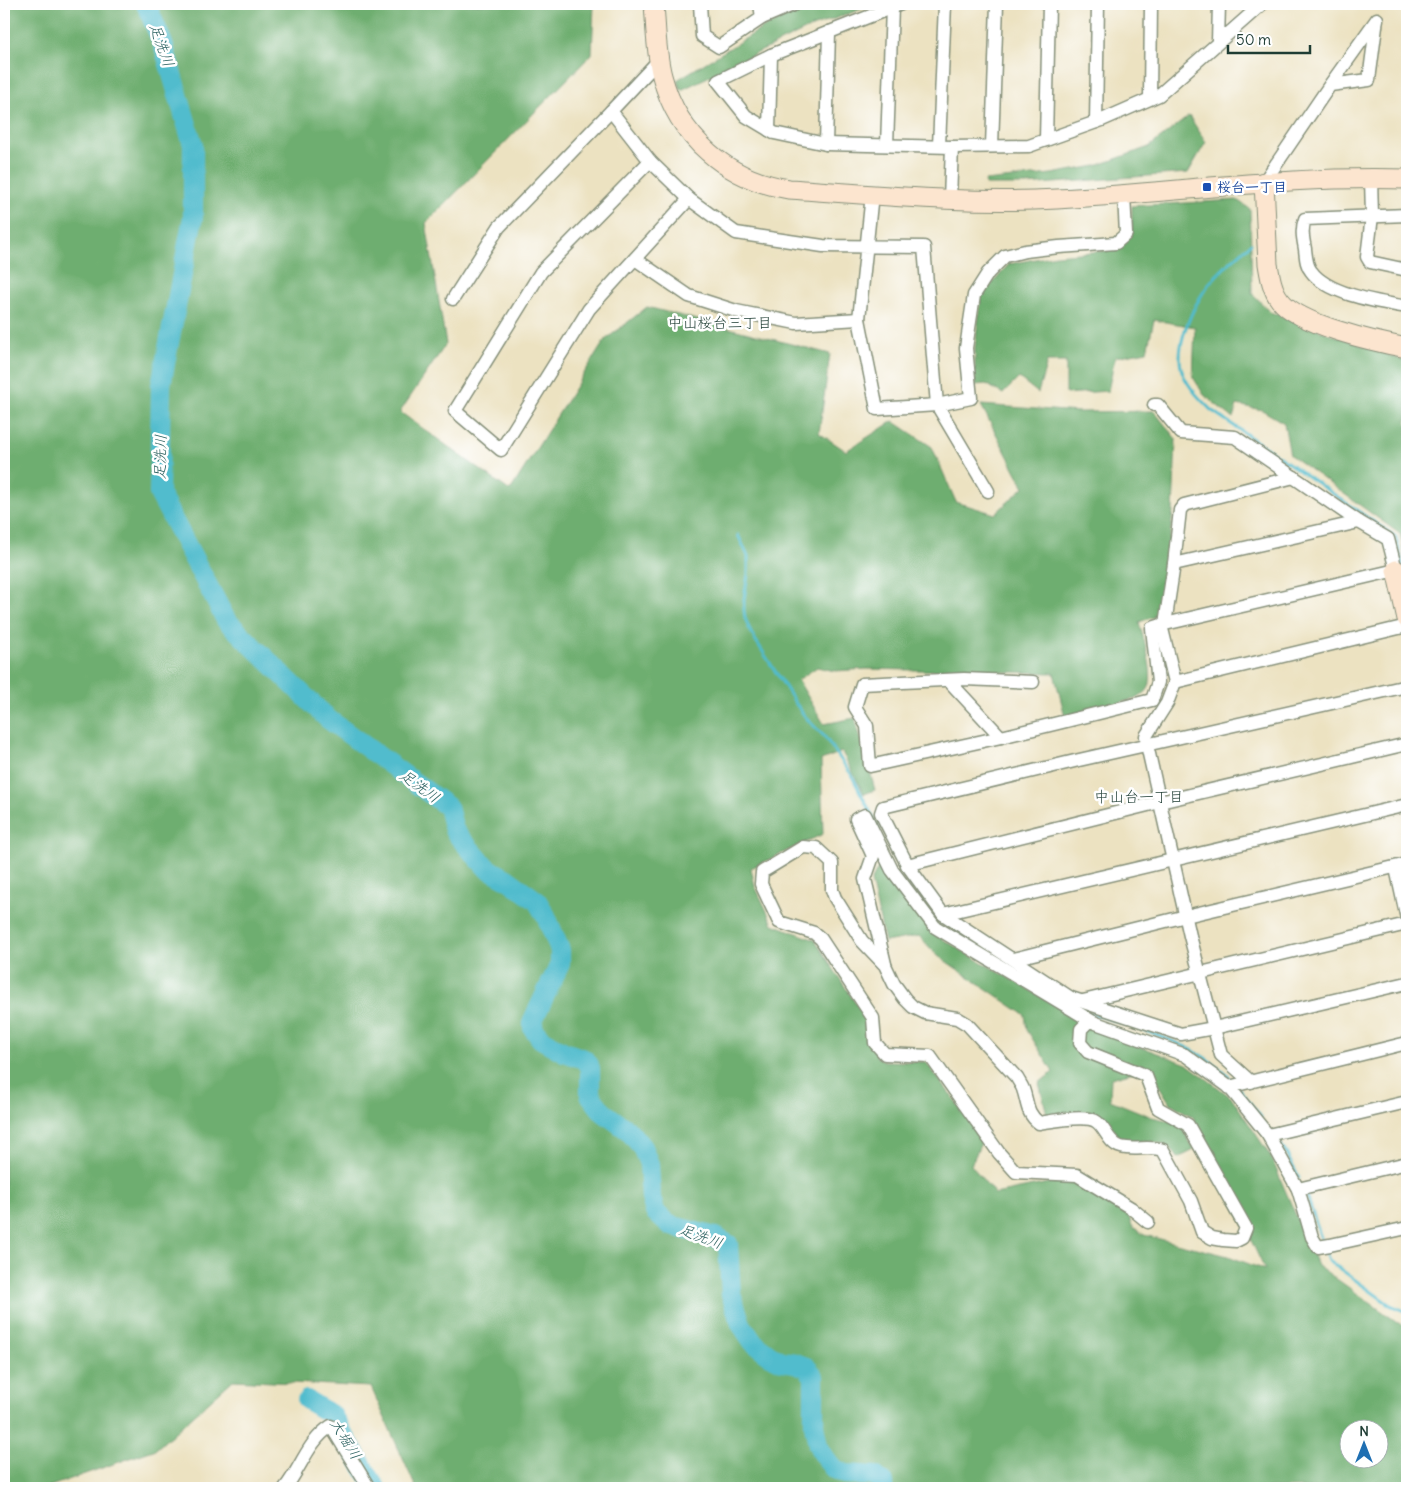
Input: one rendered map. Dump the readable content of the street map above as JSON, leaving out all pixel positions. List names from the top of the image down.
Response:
{
  "districts": ["中山桜台三丁目", "中山台一丁目"],
  "water": ["足洗川", "大堀川"],
  "places": {
    "transit": ["桜台一丁目"]
  },
  "scale_bar": "50 m",
  "north": "top"
}
